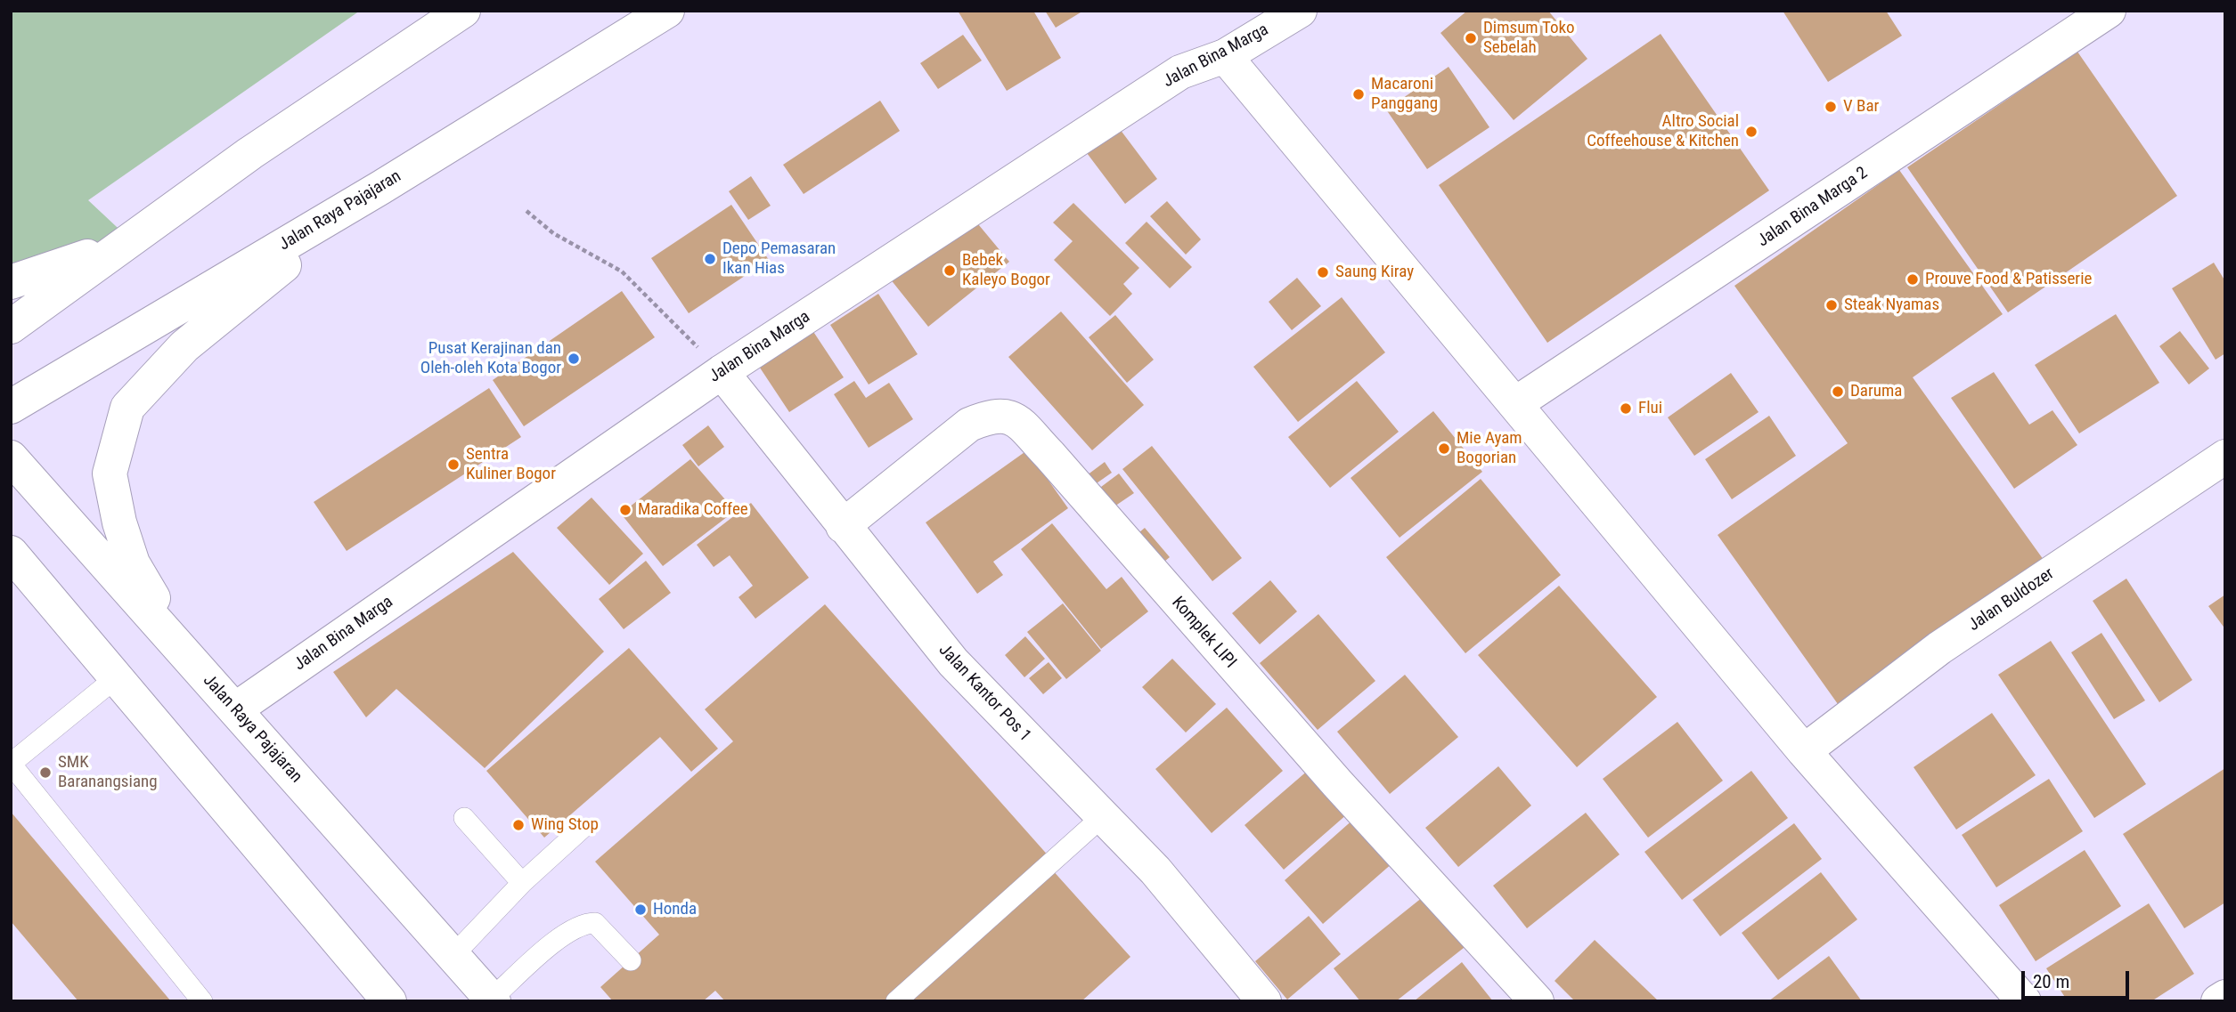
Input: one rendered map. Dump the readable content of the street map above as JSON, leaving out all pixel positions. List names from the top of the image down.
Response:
{
  "streets": {
    "main road": [
      "Jalan Bina Marga",
      "Jalan Bina Marga 2",
      "Jalan Raya Pajajaran",
      "Jalan Buldozer",
      "Komplek LIPI",
      "Jalan Kantor Pos 1"
    ]
  },
  "crossings": [
    ["Jalan Bina Marga", "Jalan Raya Pajajaran"],
    ["Jalan Bina Marga", "Jalan Kantor Pos 1"],
    ["Komplek LIPI", "Jalan Kantor Pos 1"]
  ],
  "places": [
    "Dimsum Toko Sebelah",
    "Macaroni Panggang",
    "V Bar",
    "Altro Social Coffeehouse & Kitchen",
    "Depo Pemasaran Ikan Hias",
    "Bebek Kaleyo Bogor",
    "Saung Kiray",
    "Prouve Food & Patisserie",
    "Steak Nyamas",
    "Pusat Kerajinan dan Oleh-oleh Kota Bogor",
    "Daruma",
    "Flui",
    "Mie Ayam Bogorian",
    "Sentra Kuliner Bogor",
    "Maradika Coffee",
    "SMK Baranangsiang",
    "Wing Stop",
    "Honda"
  ],
  "scale_bar": "20 m"
}
